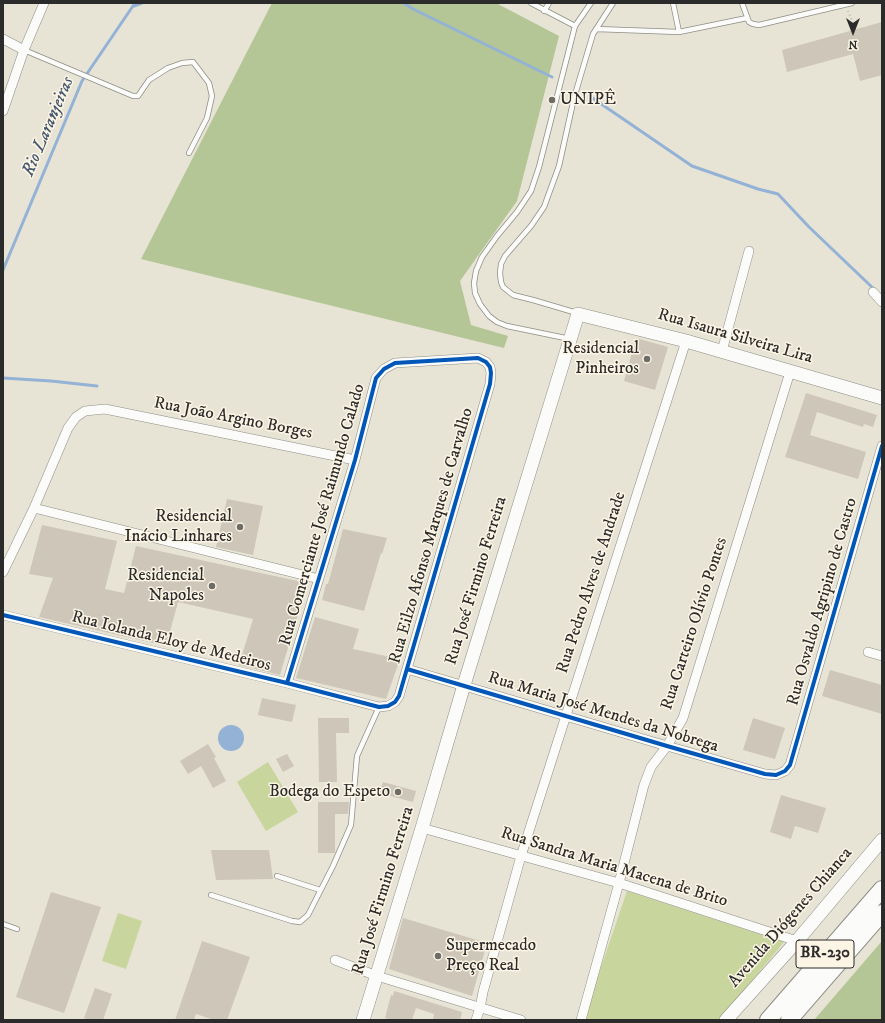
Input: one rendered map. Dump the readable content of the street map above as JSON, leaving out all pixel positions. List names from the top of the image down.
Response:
{
  "streets": {
    "highway": ["BR-230"],
    "main road": ["Rua Isaura Silveira Lira", "Rua José Firmino Ferreira", "Avenida Diógenes Chianca"],
    "street": [
      "Rua João Argino Borges",
      "Rua Comerciante José Raimundo Calado",
      "Rua Eilzo Afonso Marques de Carvalho",
      "Rua Pedro Alves de Andrade",
      "Rua Osvaldo Agripino de Castro",
      "Rua Carteiro Olívio Pontes",
      "Rua Iolanda Eloy de Medeiros",
      "Rua Maria José Mendes da Nobrega",
      "Rua Sandra Maria Macena de Brito"
    ]
  },
  "crossings": [
    ["Rua Isaura Silveira Lira", "Rua José Firmino Ferreira"],
    ["Rua Isaura Silveira Lira", "Rua Pedro Alves de Andrade"],
    ["Rua Isaura Silveira Lira", "Rua Carteiro Olívio Pontes"],
    ["Rua João Argino Borges", "Rua Comerciante José Raimundo Calado"],
    ["Rua Comerciante José Raimundo Calado", "Rua Eilzo Afonso Marques de Carvalho"],
    ["Rua Comerciante José Raimundo Calado", "Rua Iolanda Eloy de Medeiros"],
    ["Rua Eilzo Afonso Marques de Carvalho", "Rua Iolanda Eloy de Medeiros"],
    ["Rua Eilzo Afonso Marques de Carvalho", "Rua Maria José Mendes da Nobrega"],
    ["Rua José Firmino Ferreira", "Rua Maria José Mendes da Nobrega"],
    ["Rua José Firmino Ferreira", "Rua Sandra Maria Macena de Brito"],
    ["Rua Pedro Alves de Andrade", "Rua Maria José Mendes da Nobrega"],
    ["Rua Pedro Alves de Andrade", "Rua Sandra Maria Macena de Brito"],
    ["Rua Osvaldo Agripino de Castro", "Rua Maria José Mendes da Nobrega"],
    ["Rua Carteiro Olívio Pontes", "Rua Maria José Mendes da Nobrega"],
    ["Rua Carteiro Olívio Pontes", "Rua Sandra Maria Macena de Brito"],
    ["Rua Sandra Maria Macena de Brito", "Avenida Diógenes Chianca"]
  ],
  "water": ["Rio Laranjeiras"],
  "places": [
    "UNIPÊ",
    "Residencial Pinheiros",
    "Residencial Inácio Linhares",
    "Residencial Napoles",
    "Bodega do Espeto",
    "Supermecado Preço Real"
  ],
  "north": "bottom"
}
